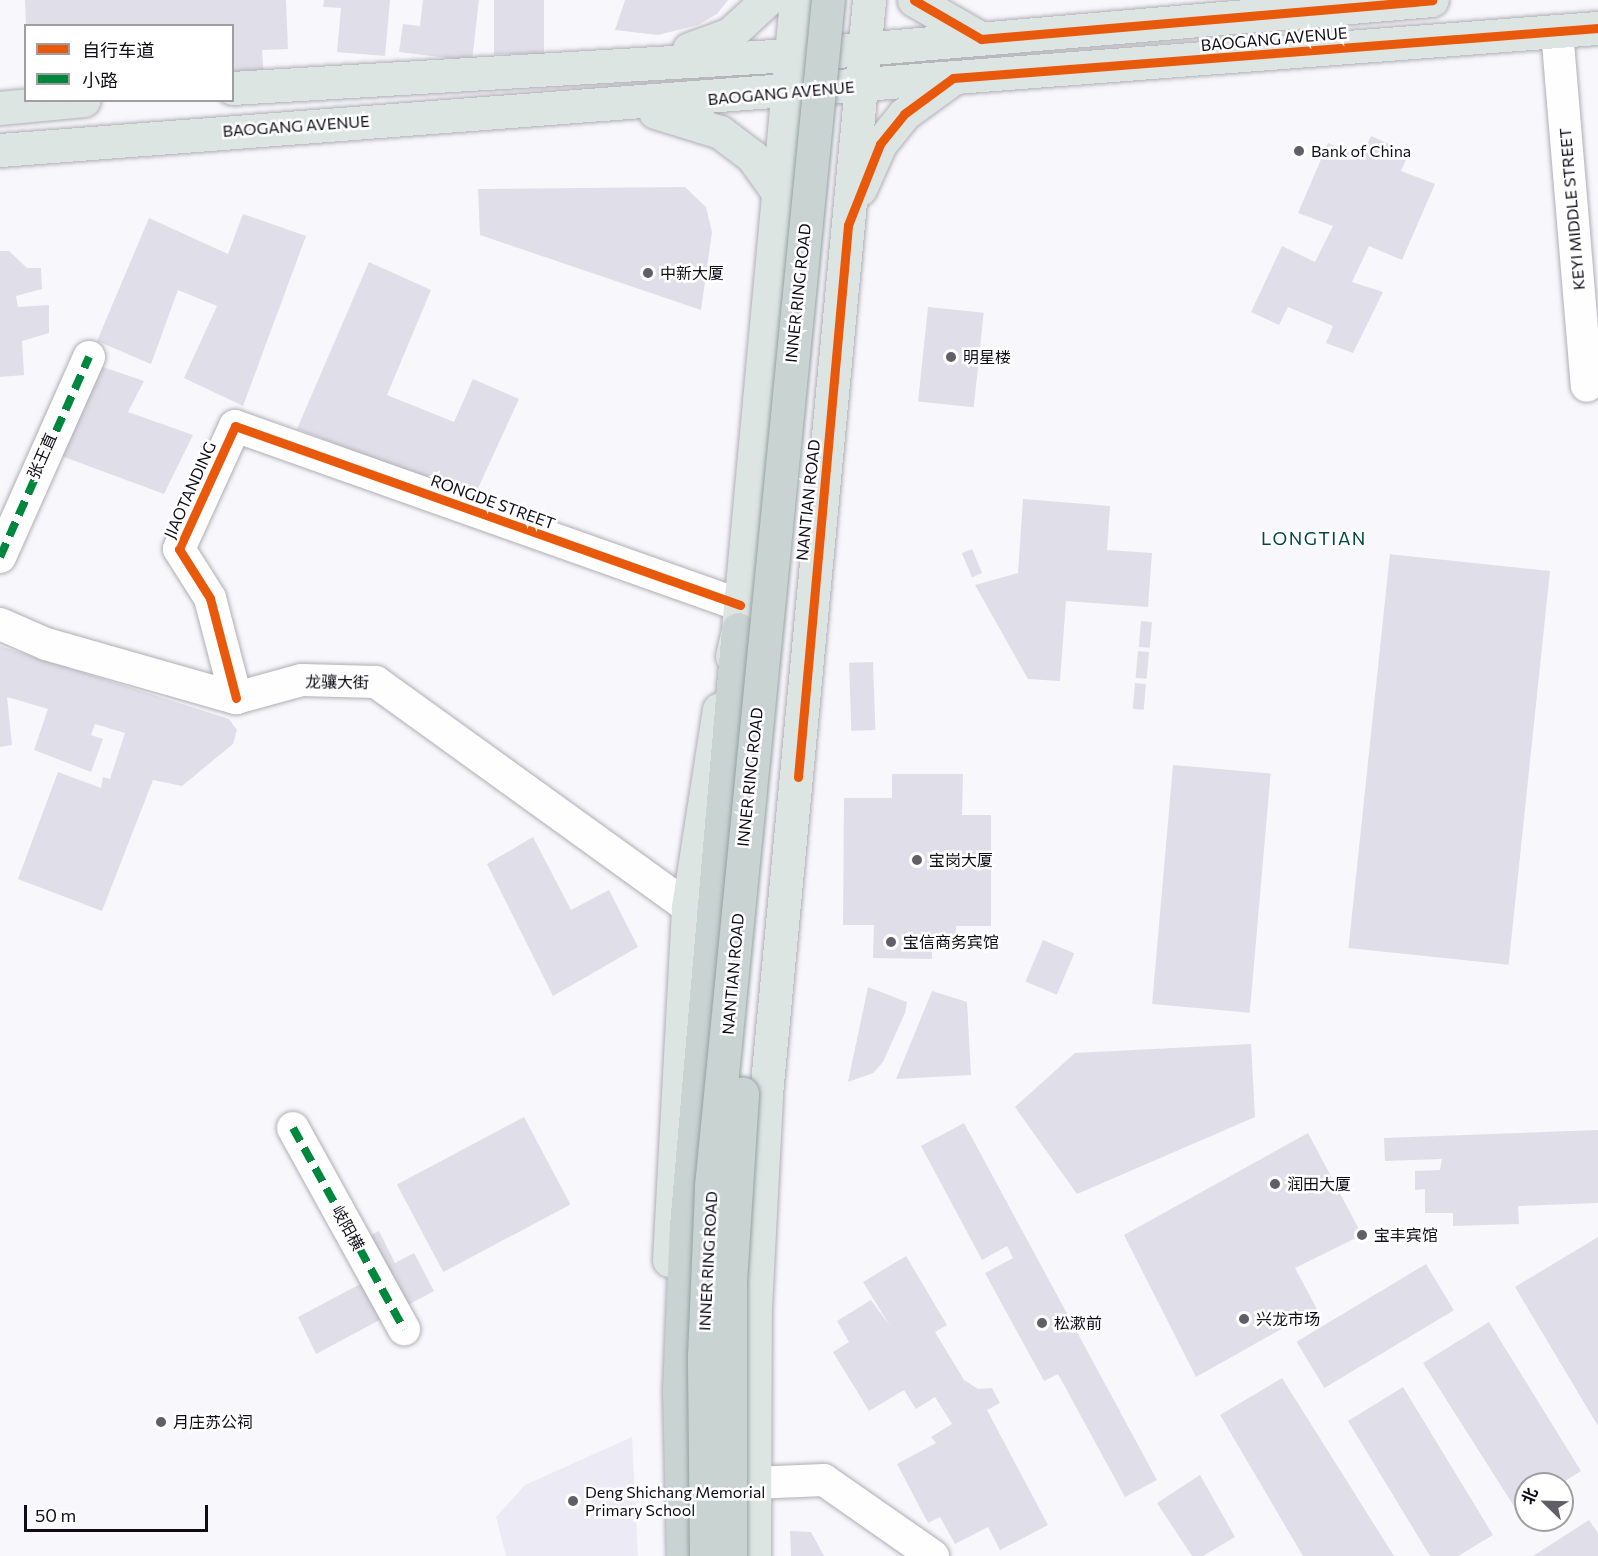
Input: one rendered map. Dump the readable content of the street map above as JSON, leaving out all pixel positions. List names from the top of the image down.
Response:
{
  "streets": {
    "highway": ["INNER RING ROAD"],
    "main road": ["BAOGANG AVENUE", "NANTIAN ROAD"],
    "street": [
      "KEYI MIDDLE STREET",
      "张王直",
      "JIAOTANDING",
      "RONGDE STREET",
      "龙骧大街",
      "岐阳横"
    ]
  },
  "crossings": [
    ["BAOGANG AVENUE", "KEYI MIDDLE STREET"],
    ["BAOGANG AVENUE", "NANTIAN ROAD"],
    ["INNER RING ROAD", "NANTIAN ROAD"],
    ["JIAOTANDING", "RONGDE STREET"],
    ["JIAOTANDING", "龙骧大街"]
  ],
  "districts": ["LONGTIAN"],
  "places": [
    "Bank of China",
    "中新大厦",
    "明星楼",
    "宝岗大厦",
    "宝信商务宾馆",
    "润田大厦",
    "宝丰宾馆",
    "兴龙市场",
    "松漱前",
    "月庄苏公祠",
    "Deng Shichang Memorial Primary School"
  ],
  "legend": ["自行车道", "小路"],
  "scale_bar": "50 m",
  "north": "top left"
}
